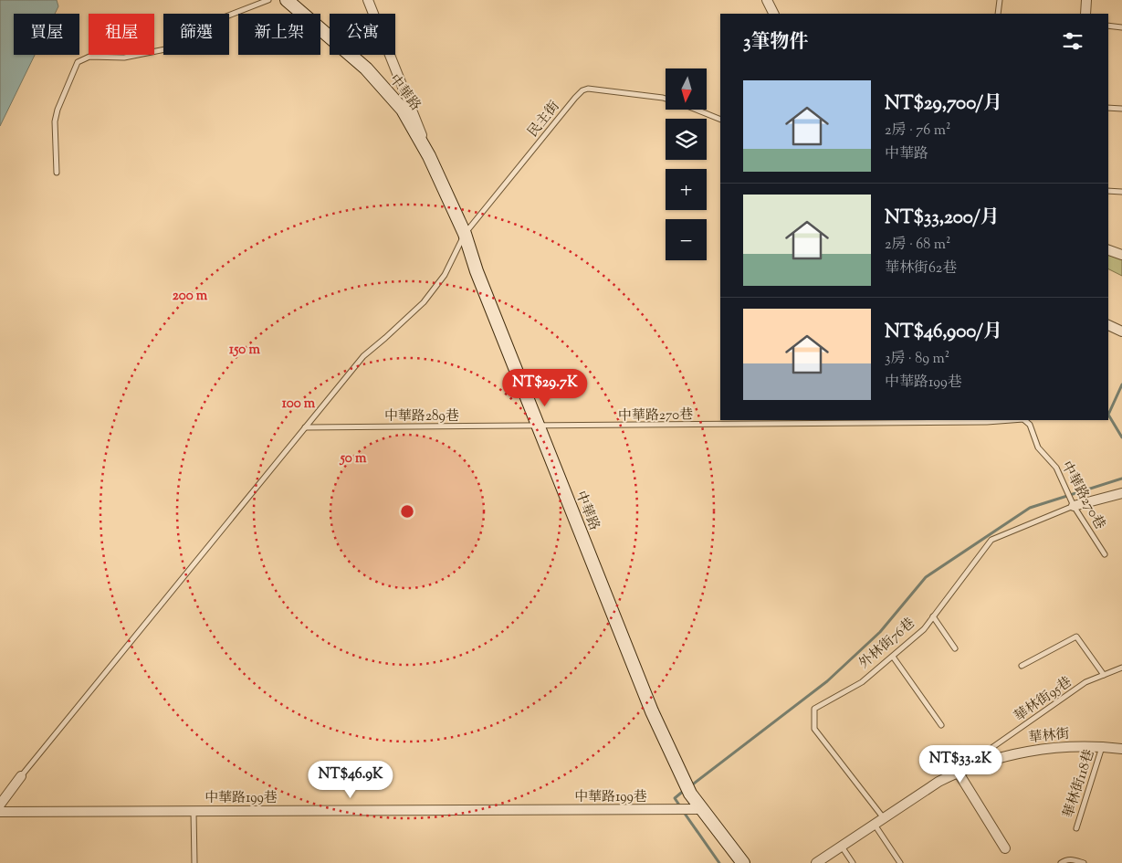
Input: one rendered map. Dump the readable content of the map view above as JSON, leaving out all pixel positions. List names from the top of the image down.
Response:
{
  "streets": {
    "main road": ["中華路"],
    "street": ["外林街76巷", "華林街", "中華路199巷"],
    "lane": [
      "民主街",
      "中華路270巷",
      "中華路289巷",
      "華林街95巷",
      "華林街118巷"
    ]
  },
  "crossings": [
    ["中華路", "民主街"],
    ["中華路", "中華路270巷"],
    ["中華路", "中華路289巷"],
    ["中華路", "中華路199巷"],
    ["中華路270巷", "中華路289巷"],
    ["中華路270巷", "外林街76巷"],
    ["外林街76巷", "華林街"],
    ["華林街95巷", "華林街"],
    ["華林街", "華林街118巷"]
  ],
  "north": "bottom",
  "page": {
    "chip": [
      "買屋",
      "租屋",
      "篩選",
      "新上架",
      "公寓"
    ],
    "heading": "3筆物件",
    "map_buttons": ["+", "−"],
    "list": [
      {
        "name": "NT$29,700/月",
        "note": "2房 · 76 m² · 中華路"
      },
      {
        "name": "NT$33,200/月",
        "note": "2房 · 68 m² · 華林街62巷"
      },
      {
        "name": "NT$46,900/月",
        "note": "3房 · 89 m² · 中華路199巷"
      }
    ],
    "price": ["NT$29.7K", "NT$33.2K", "NT$46.9K"]
  },
  "rings": [
    "200 m",
    "150 m",
    "100 m",
    "50 m"
  ]
}
